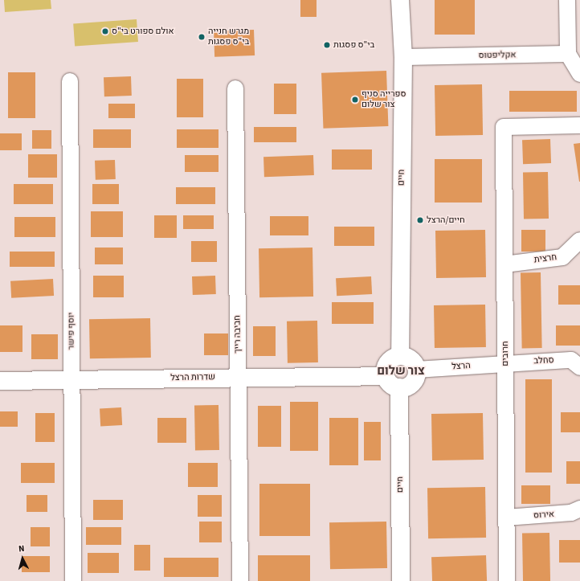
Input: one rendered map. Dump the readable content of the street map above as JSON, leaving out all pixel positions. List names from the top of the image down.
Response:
{
  "streets": {
    "street": [
      "אקליפטוס",
      "חיים",
      "חרצית",
      "יוסף פישר",
      "חביבה רייך",
      "חרובים",
      "סחלב",
      "הרצל",
      "שדרות הרצל",
      "אירוס"
    ]
  },
  "crossings": [
    ["אקליפטוס", "חיים"],
    ["חיים", "הרצל"],
    ["חיים", "שדרות הרצל"],
    ["חרצית", "חרובים"],
    ["יוסף פישר", "שדרות הרצל"],
    ["חביבה רייך", "שדרות הרצל"],
    ["חרובים", "סחלב"],
    ["חרובים", "הרצל"],
    ["חרובים", "אירוס"],
    ["סחלב", "הרצל"],
    ["הרצל", "שדרות הרצל"]
  ],
  "districts": ["צור שלום"],
  "places": [
    "אולם ספורט בי\"ס",
    "מגרש חנייה בי\"ס פסגות",
    "בי\"ס פסגות",
    "ספרייה סניף צור שלום",
    "חיים/הרצל"
  ],
  "north": "top"
}
